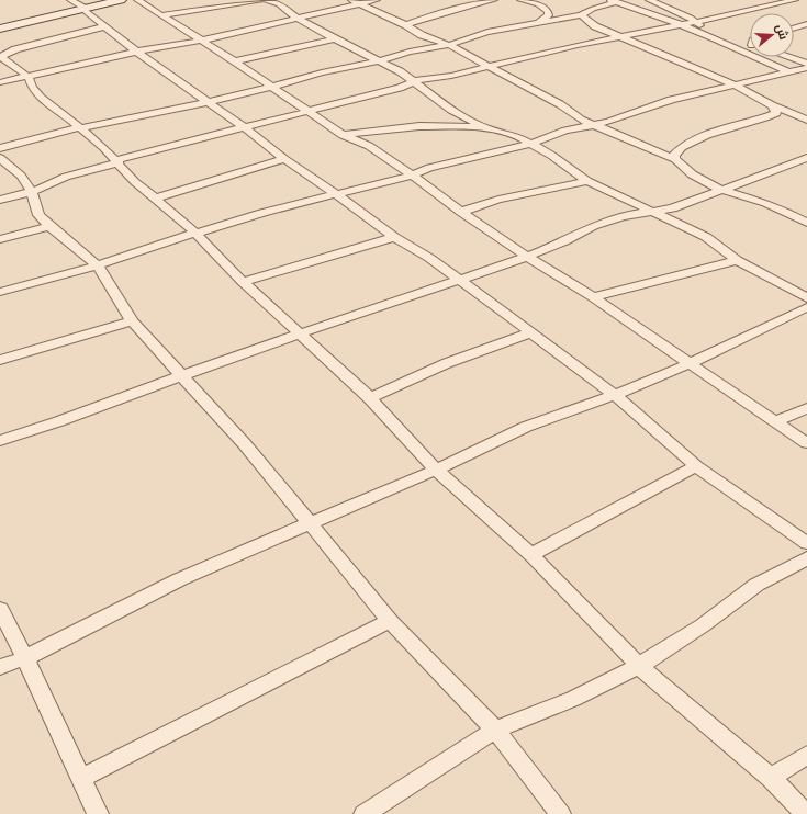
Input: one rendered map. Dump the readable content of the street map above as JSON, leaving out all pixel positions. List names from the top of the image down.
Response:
{
  "north": "right"
}
